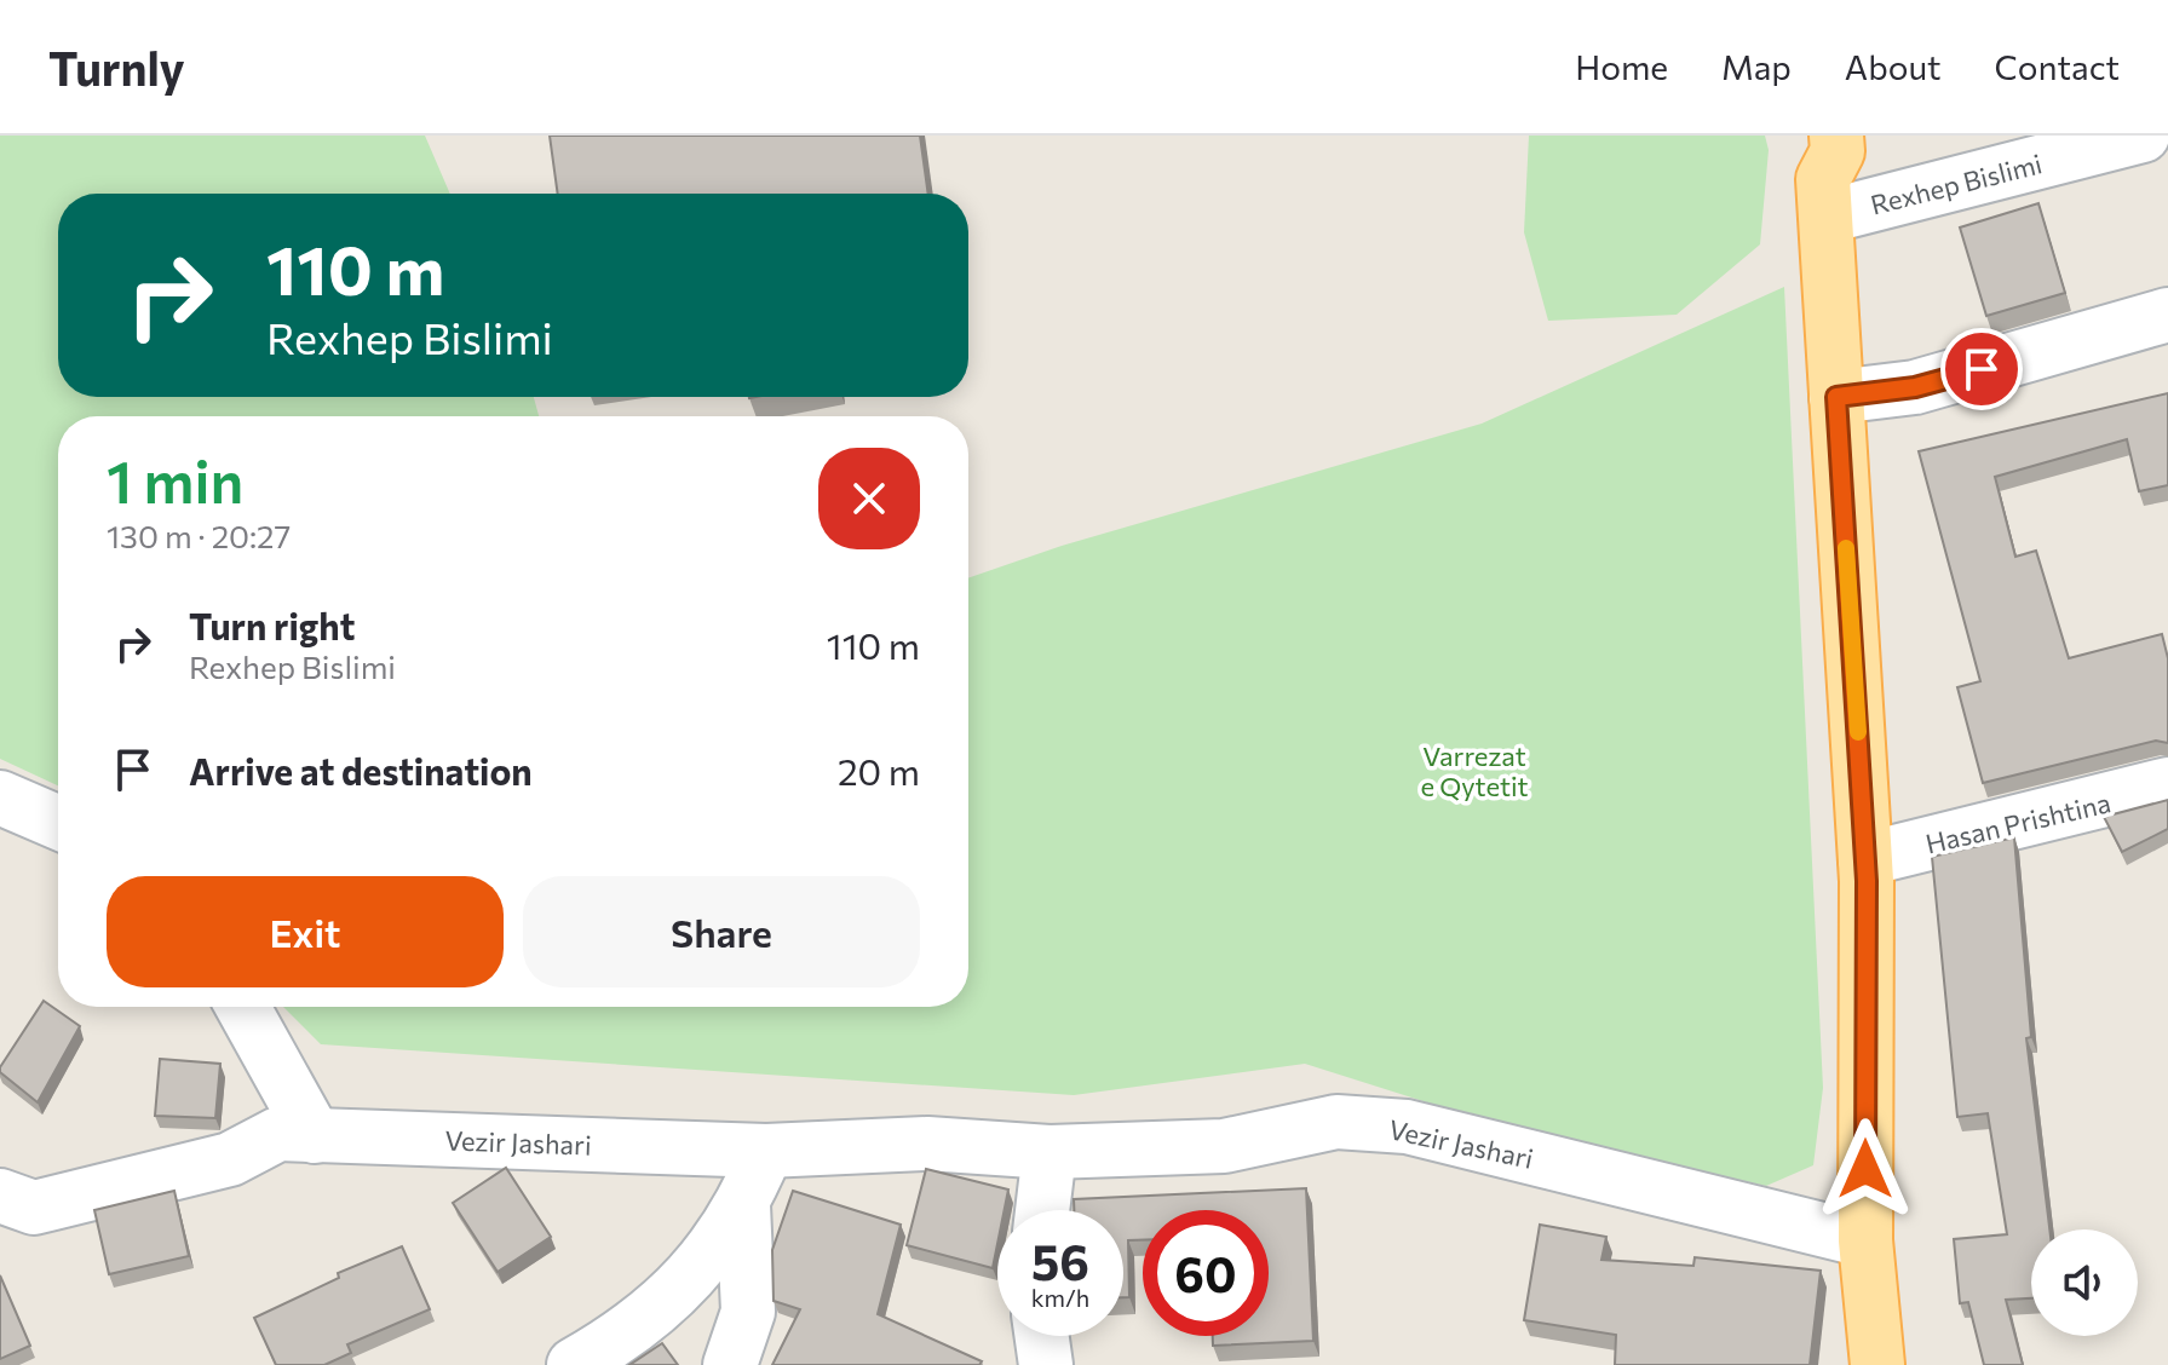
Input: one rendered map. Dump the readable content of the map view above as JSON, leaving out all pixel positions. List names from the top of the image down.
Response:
{
  "streets": {
    "main road": ["Rexhep Bislimi"],
    "street": ["Hasan Prishtina", "Vezir Jashari"]
  },
  "crossings": [
    ["Rexhep Bislimi", "Hasan Prishtina"],
    ["Rexhep Bislimi", "Vezir Jashari"]
  ],
  "parks": ["Varrezat e Qytetit"],
  "page": {
    "header": "Turnly",
    "nav": [
      "Home",
      "Map",
      "About",
      "Contact"
    ],
    "turn": ["110 m", "Rexhep Bislimi"],
    "heading": ["1 min", "130 m · 20:27"],
    "list": [
      {
        "name": "Turn right",
        "note": "Rexhep Bislimi",
        "value": "110 m"
      },
      {
        "name": "Arrive at destination",
        "value": "20 m"
      }
    ],
    "buttons": ["Exit", "Share"],
    "speed": "56 km/h",
    "limit": "60"
  }
}
